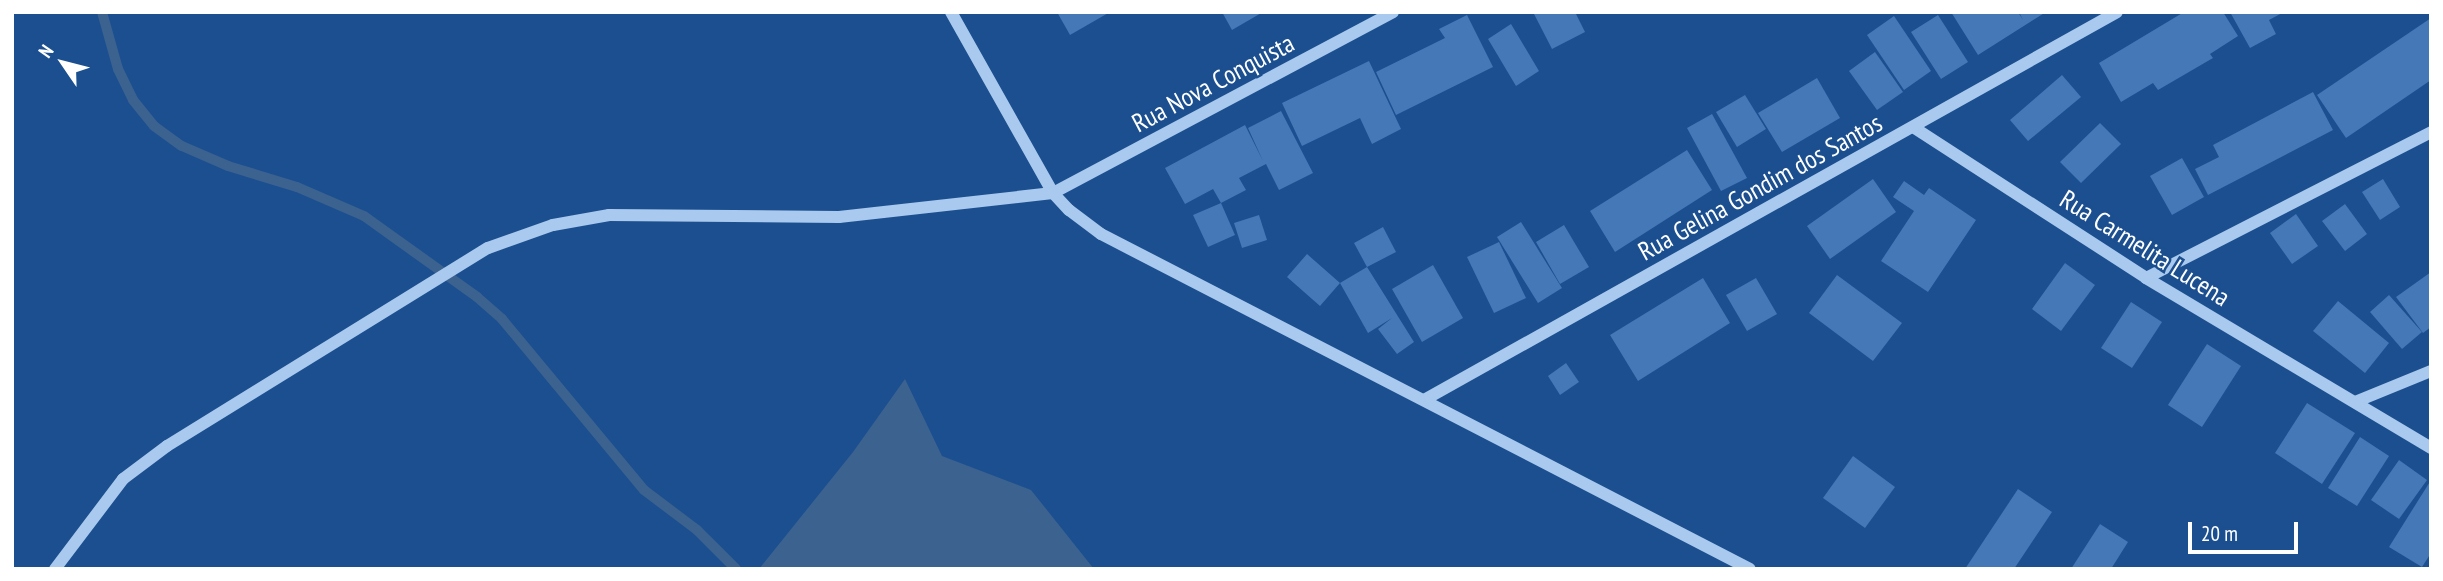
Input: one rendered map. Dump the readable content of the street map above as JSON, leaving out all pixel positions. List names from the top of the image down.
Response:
{
  "streets": {
    "street": ["Rua Nova Conquista", "Rua Gelina Gondim dos Santos", "Rua Carmelita Lucena"]
  },
  "crossings": [
    ["Rua Gelina Gondim dos Santos", "Rua Carmelita Lucena"]
  ],
  "scale_bar": "20 m",
  "north": "top left"
}
